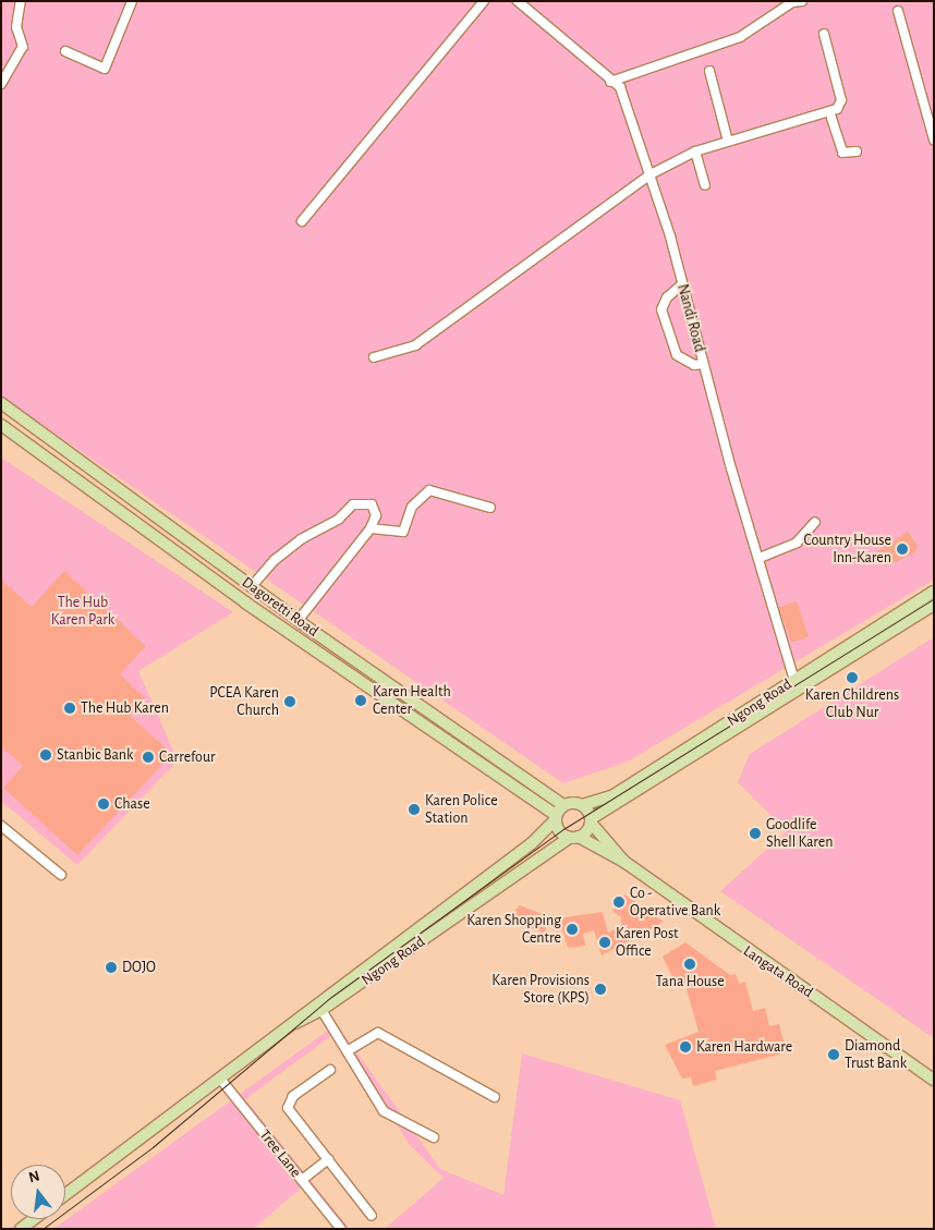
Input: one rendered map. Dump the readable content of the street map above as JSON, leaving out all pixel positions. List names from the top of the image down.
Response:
{
  "streets": {
    "main road": ["Dagoretti Road", "Ngong Road", "Langata Road"],
    "street": ["Nandi Road", "Tree Lane"]
  },
  "crossings": [
    ["Nandi Road", "Ngong Road"],
    ["Dagoretti Road", "Ngong Road"],
    ["Ngong Road", "Tree Lane"]
  ],
  "parks": ["The Hub Karen Park"],
  "places": [
    "Country House Inn-Karen",
    "Karen Childrens Club Nur",
    "Karen Health Center",
    "PCEA Karen Church",
    "The Hub Karen",
    "Stanbic Bank",
    "Carrefour",
    "Chase",
    "Karen Police Station",
    "Goodlife Shell Karen",
    "Co - Operative Bank",
    "Karen Shopping Centre",
    "Karen Post Office",
    "Tana House",
    "DOJO",
    "Karen Provisions Store (KPS)",
    "Karen Hardware",
    "Diamond Trust Bank"
  ],
  "north": "top"
}
